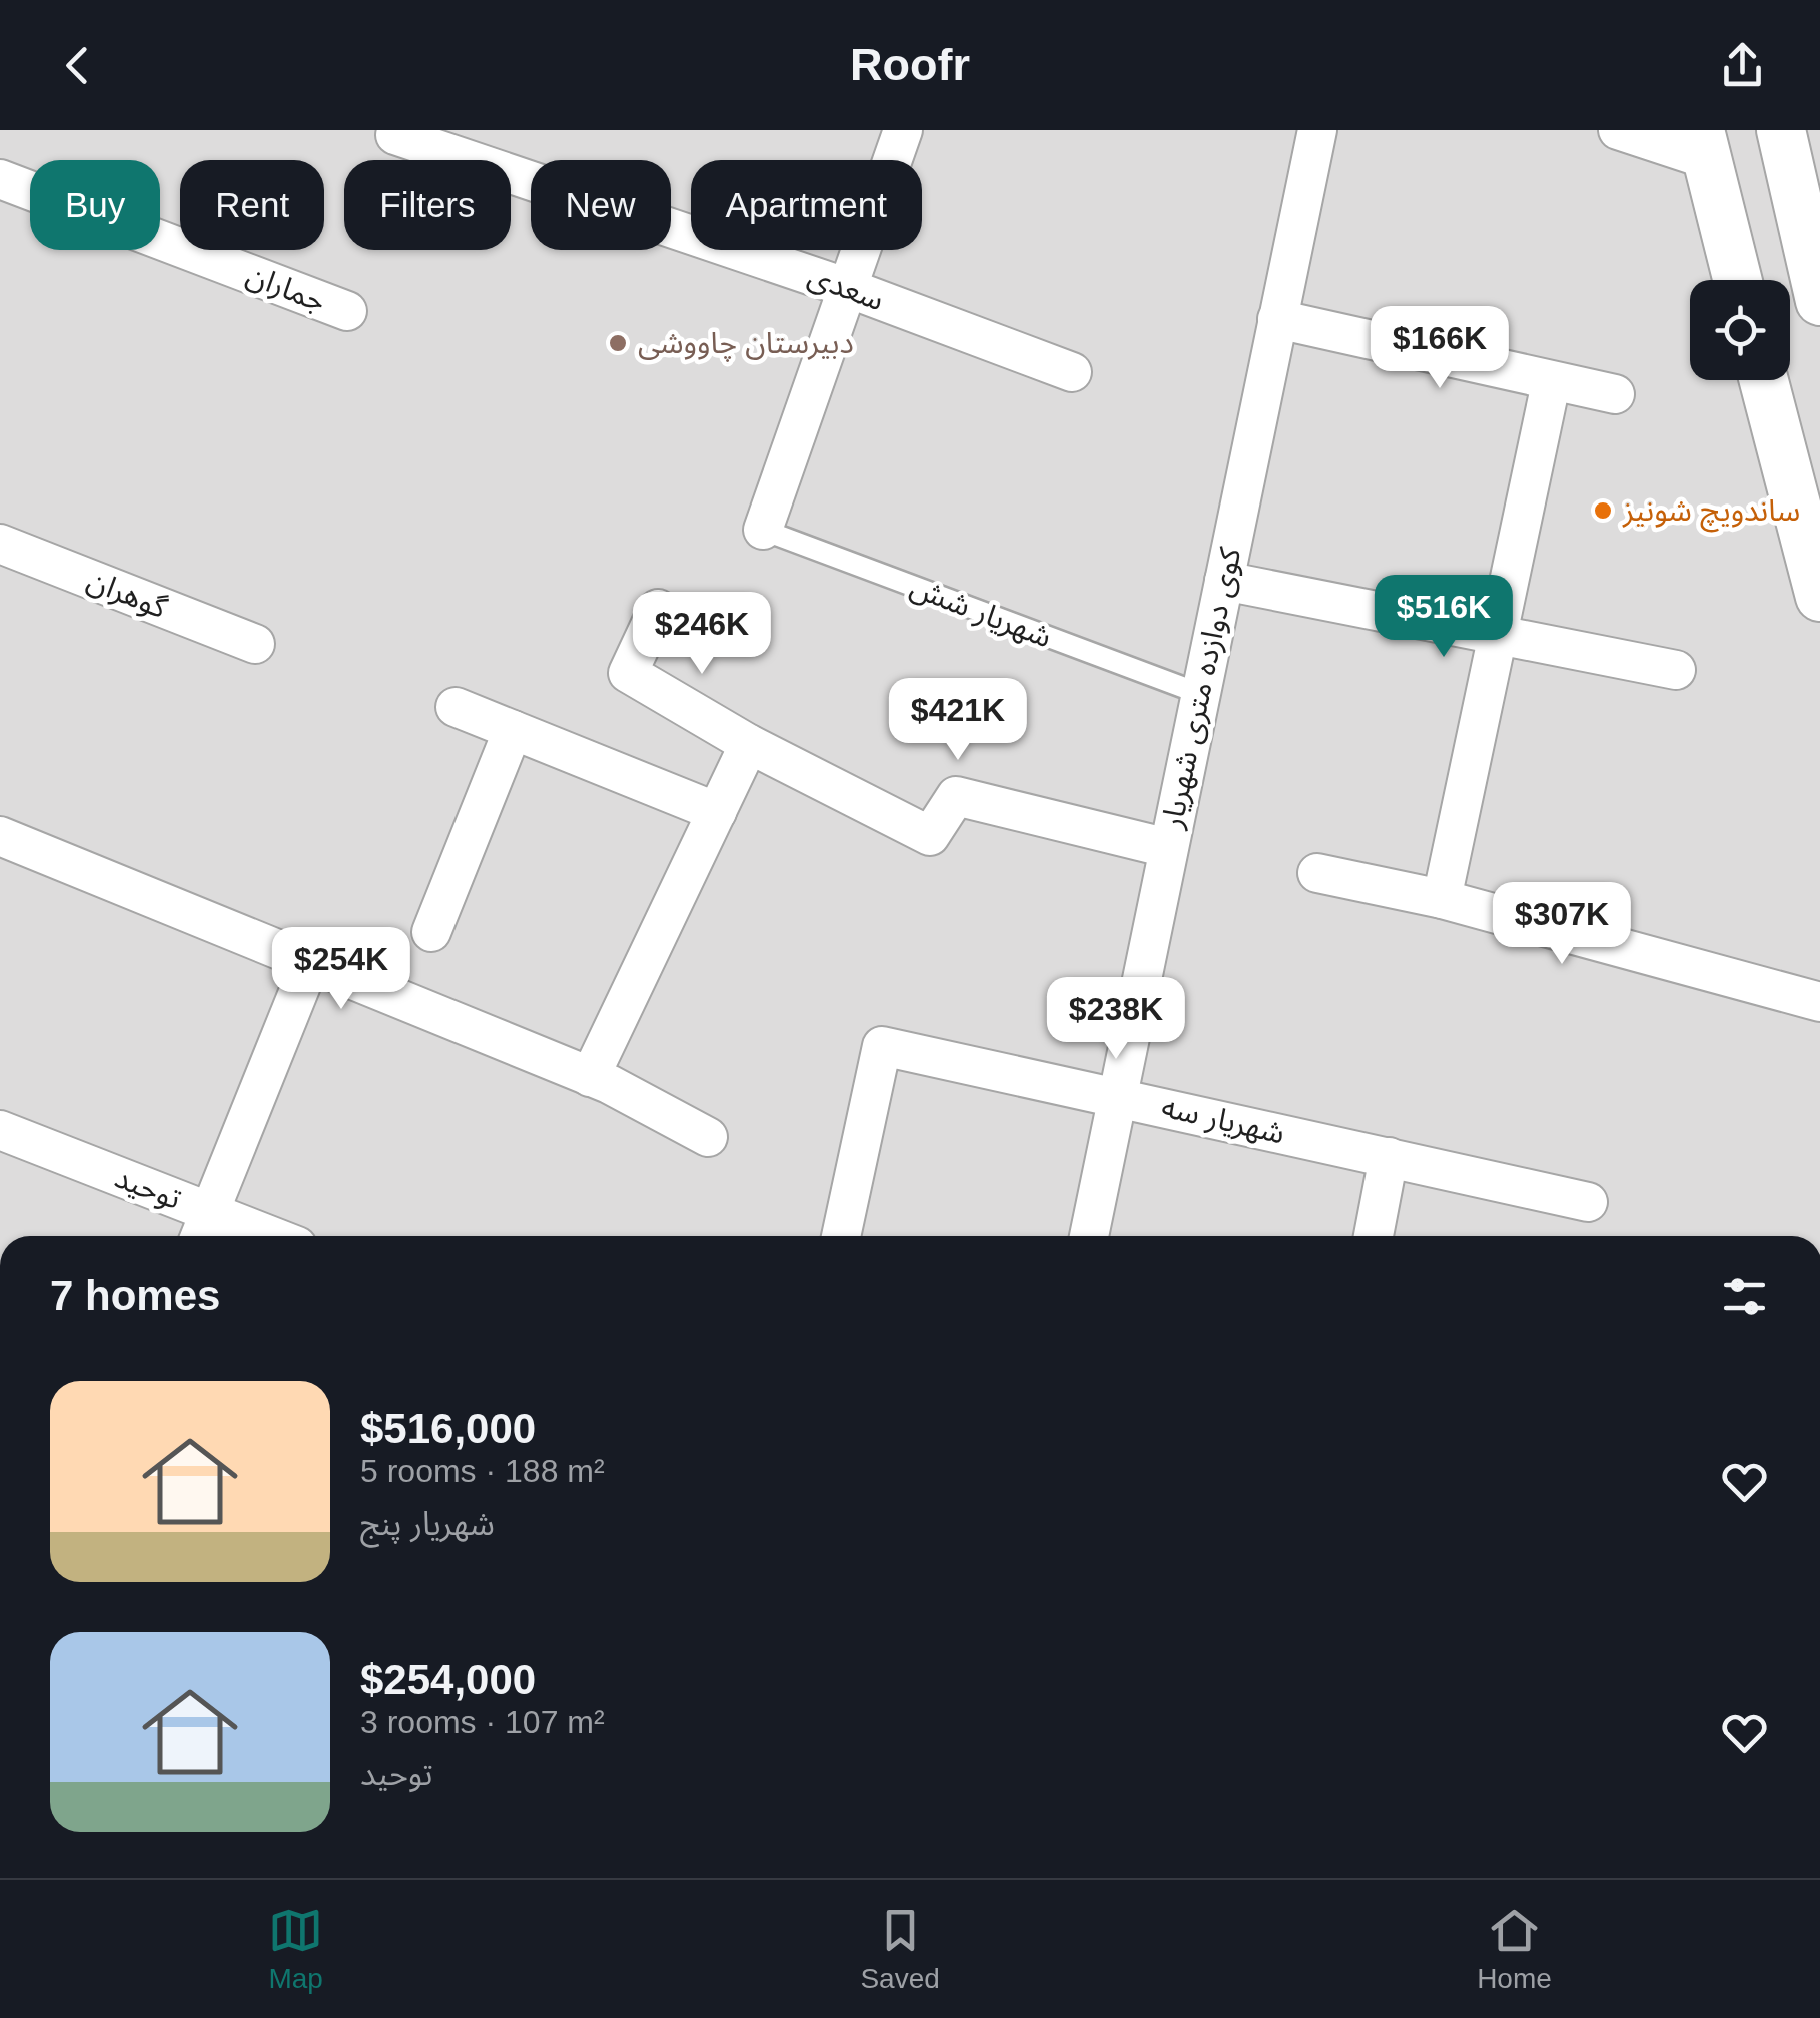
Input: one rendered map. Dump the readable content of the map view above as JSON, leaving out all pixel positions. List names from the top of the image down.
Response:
{
  "streets": {
    "street": [
      "جماران",
      "سعدی",
      "گوهران",
      "کوی دوازده متری شهریار",
      "شهریار سه",
      "توحید"
    ],
    "lane": ["شهریار شش"]
  },
  "crossings": [
    ["شهریار شش", "کوی دوازده متری شهریار"],
    ["کوی دوازده متری شهریار", "شهریار سه"]
  ],
  "places": ["دبیرستان چاووشی", "ساندویچ شونیز"],
  "page": {
    "header": "Roofr",
    "chip": [
      "Buy",
      "Rent",
      "Filters",
      "New",
      "Apartment"
    ],
    "price": [
      "$166K",
      "$516K",
      "$246K",
      "$421K",
      "$307K",
      "$254K",
      "$238K"
    ],
    "heading": "7 homes",
    "list": [
      {
        "name": "$516,000",
        "note": "5 rooms · 188 m² · شهریار پنج"
      },
      {
        "name": "$254,000",
        "note": "3 rooms · 107 m² · توحید"
      }
    ],
    "tabs": ["Map", "Saved", "Home"]
  }
}
